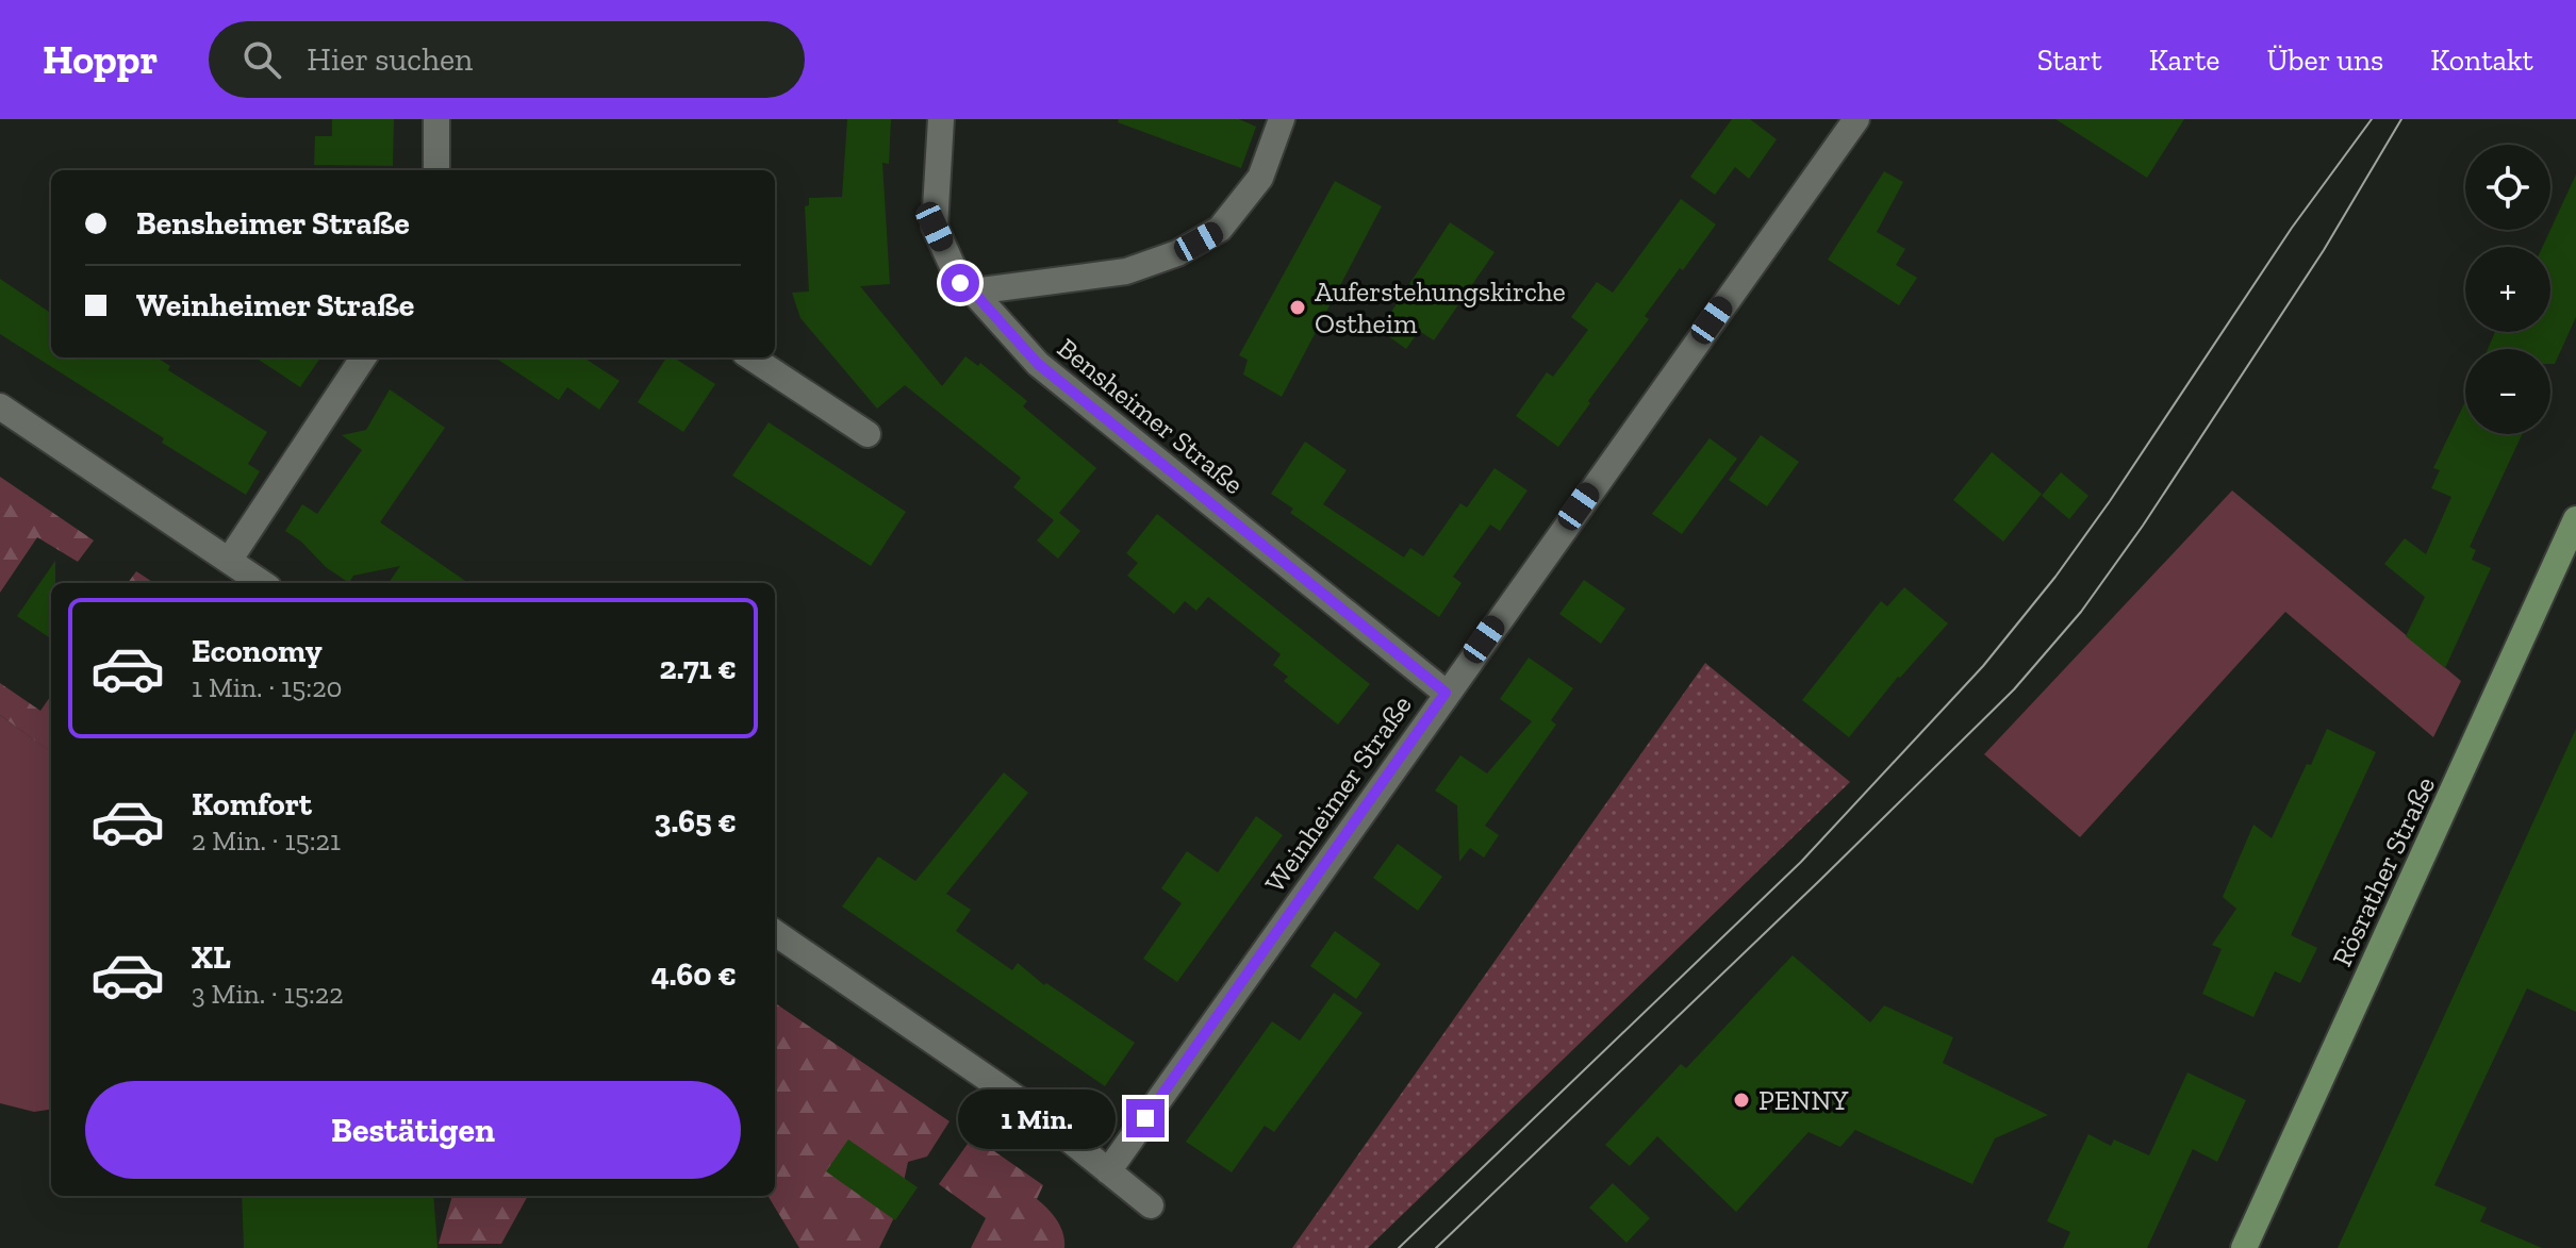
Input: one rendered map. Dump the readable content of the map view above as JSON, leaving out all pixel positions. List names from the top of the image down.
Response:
{
  "streets": {
    "main road": ["Rösrather Straße"],
    "street": ["Bensheimer Straße", "Weinheimer Straße"]
  },
  "crossings": [
    ["Bensheimer Straße", "Weinheimer Straße"]
  ],
  "places": ["Auferstehungskirche Ostheim", "PENNY"],
  "page": {
    "header": "Hoppr",
    "search": "Hier suchen",
    "nav": [
      "Start",
      "Karte",
      "Über uns",
      "Kontakt"
    ],
    "map_buttons": ["+", "−"],
    "banner": ["Bensheimer Straße", "Weinheimer Straße"],
    "list": [
      {
        "name": "Economy",
        "note": "1 Min. · 15:20",
        "value": "2.71 €"
      },
      {
        "name": "Komfort",
        "note": "2 Min. · 15:21",
        "value": "3.65 €"
      },
      {
        "name": "XL",
        "note": "3 Min. · 15:22",
        "value": "4.60 €"
      }
    ],
    "buttons": "Bestätigen",
    "bubble": "1 Min."
  }
}
